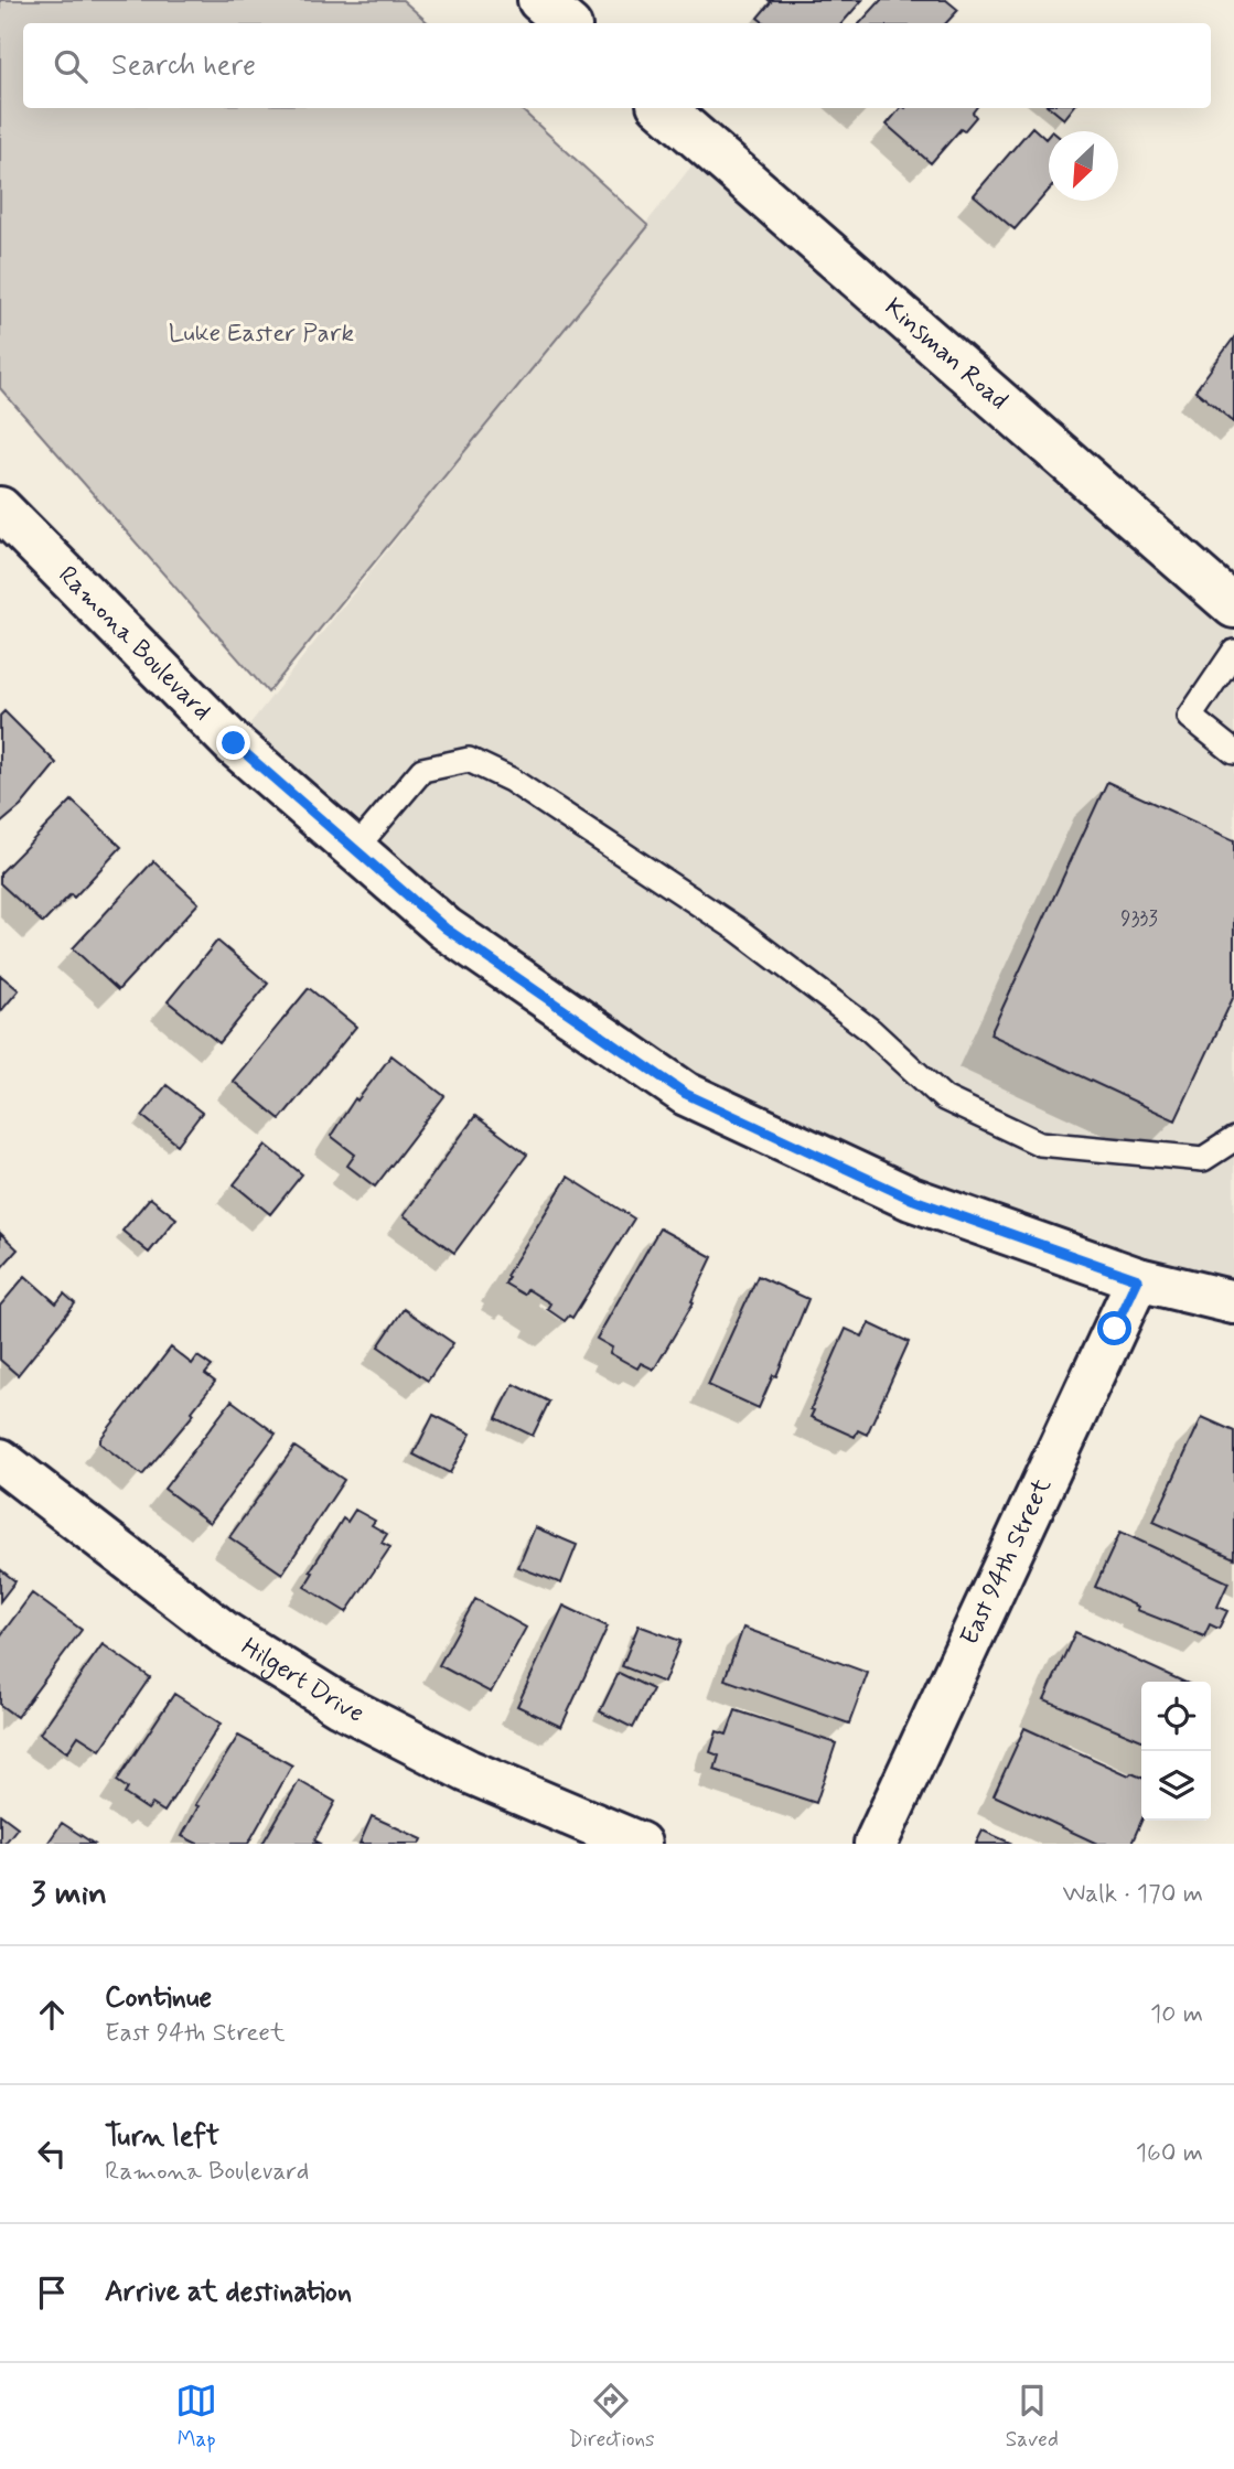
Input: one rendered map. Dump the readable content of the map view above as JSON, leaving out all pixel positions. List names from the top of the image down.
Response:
{
  "streets": {
    "street": [
      "Kinsman Road",
      "Ramona Boulevard",
      "East 94th Street",
      "Hilgert Drive"
    ]
  },
  "crossings": [
    ["Ramona Boulevard", "East 94th Street"]
  ],
  "parks": ["Luke Easter Park"],
  "house_numbers": ["9333"],
  "north": "bottom left",
  "page": {
    "search": "Search here",
    "heading": ["3 min", "Walk · 170 m"],
    "list": [
      ["Continue", "East 94th Street", "10 m"],
      ["Turn left", "Ramona Boulevard", "160 m"],
      "Arrive at destination"
    ],
    "nav": ["Map", "Directions", "Saved"]
  }
}
